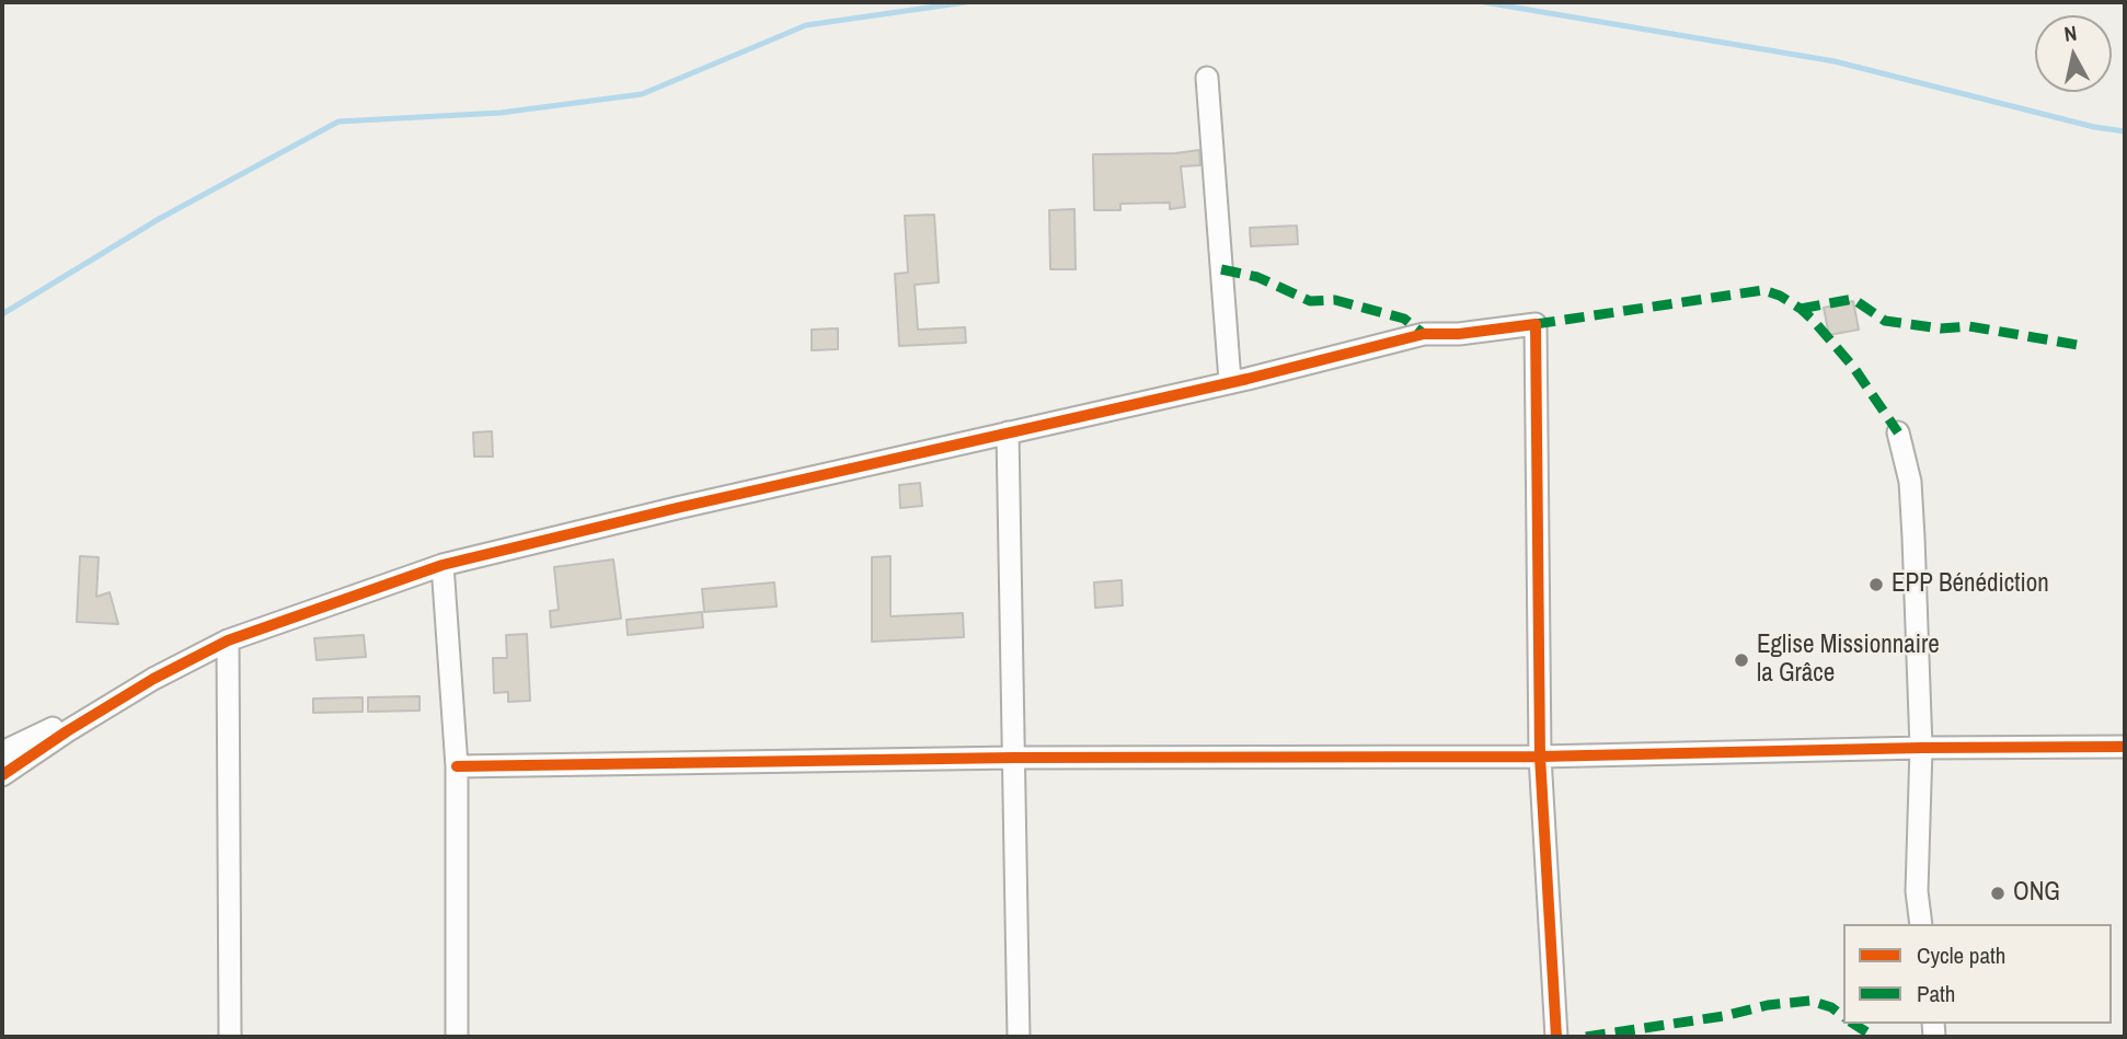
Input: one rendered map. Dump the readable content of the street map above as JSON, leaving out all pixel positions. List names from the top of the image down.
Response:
{
  "places": ["EPP Bénédiction", "Eglise Missionnaire la Grâce", "ONG"],
  "legend": ["Cycle path", "Path"],
  "north": "top"
}
